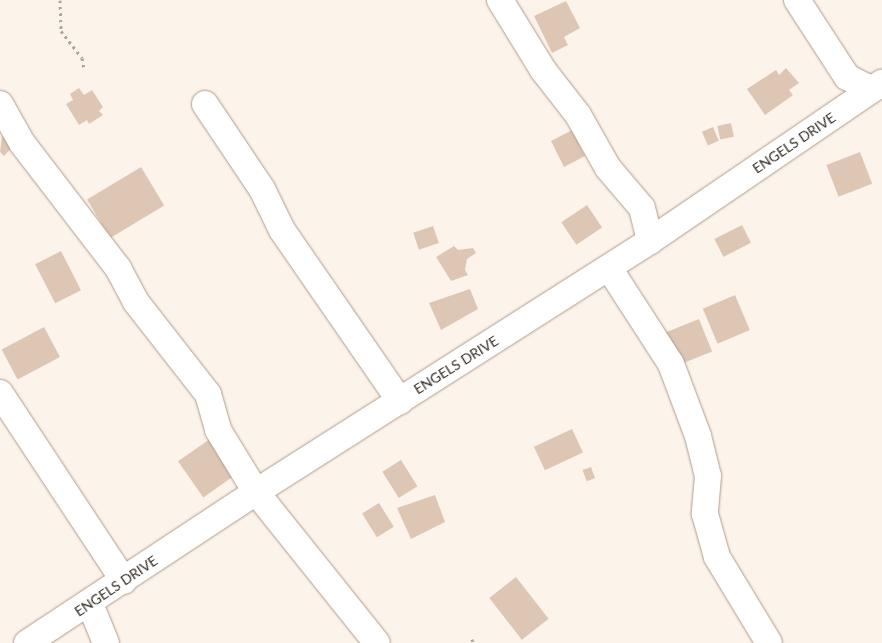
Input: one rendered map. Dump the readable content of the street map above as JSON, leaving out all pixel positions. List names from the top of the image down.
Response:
{
  "streets": {
    "street": ["ENGELS DRIVE"]
  }
}
